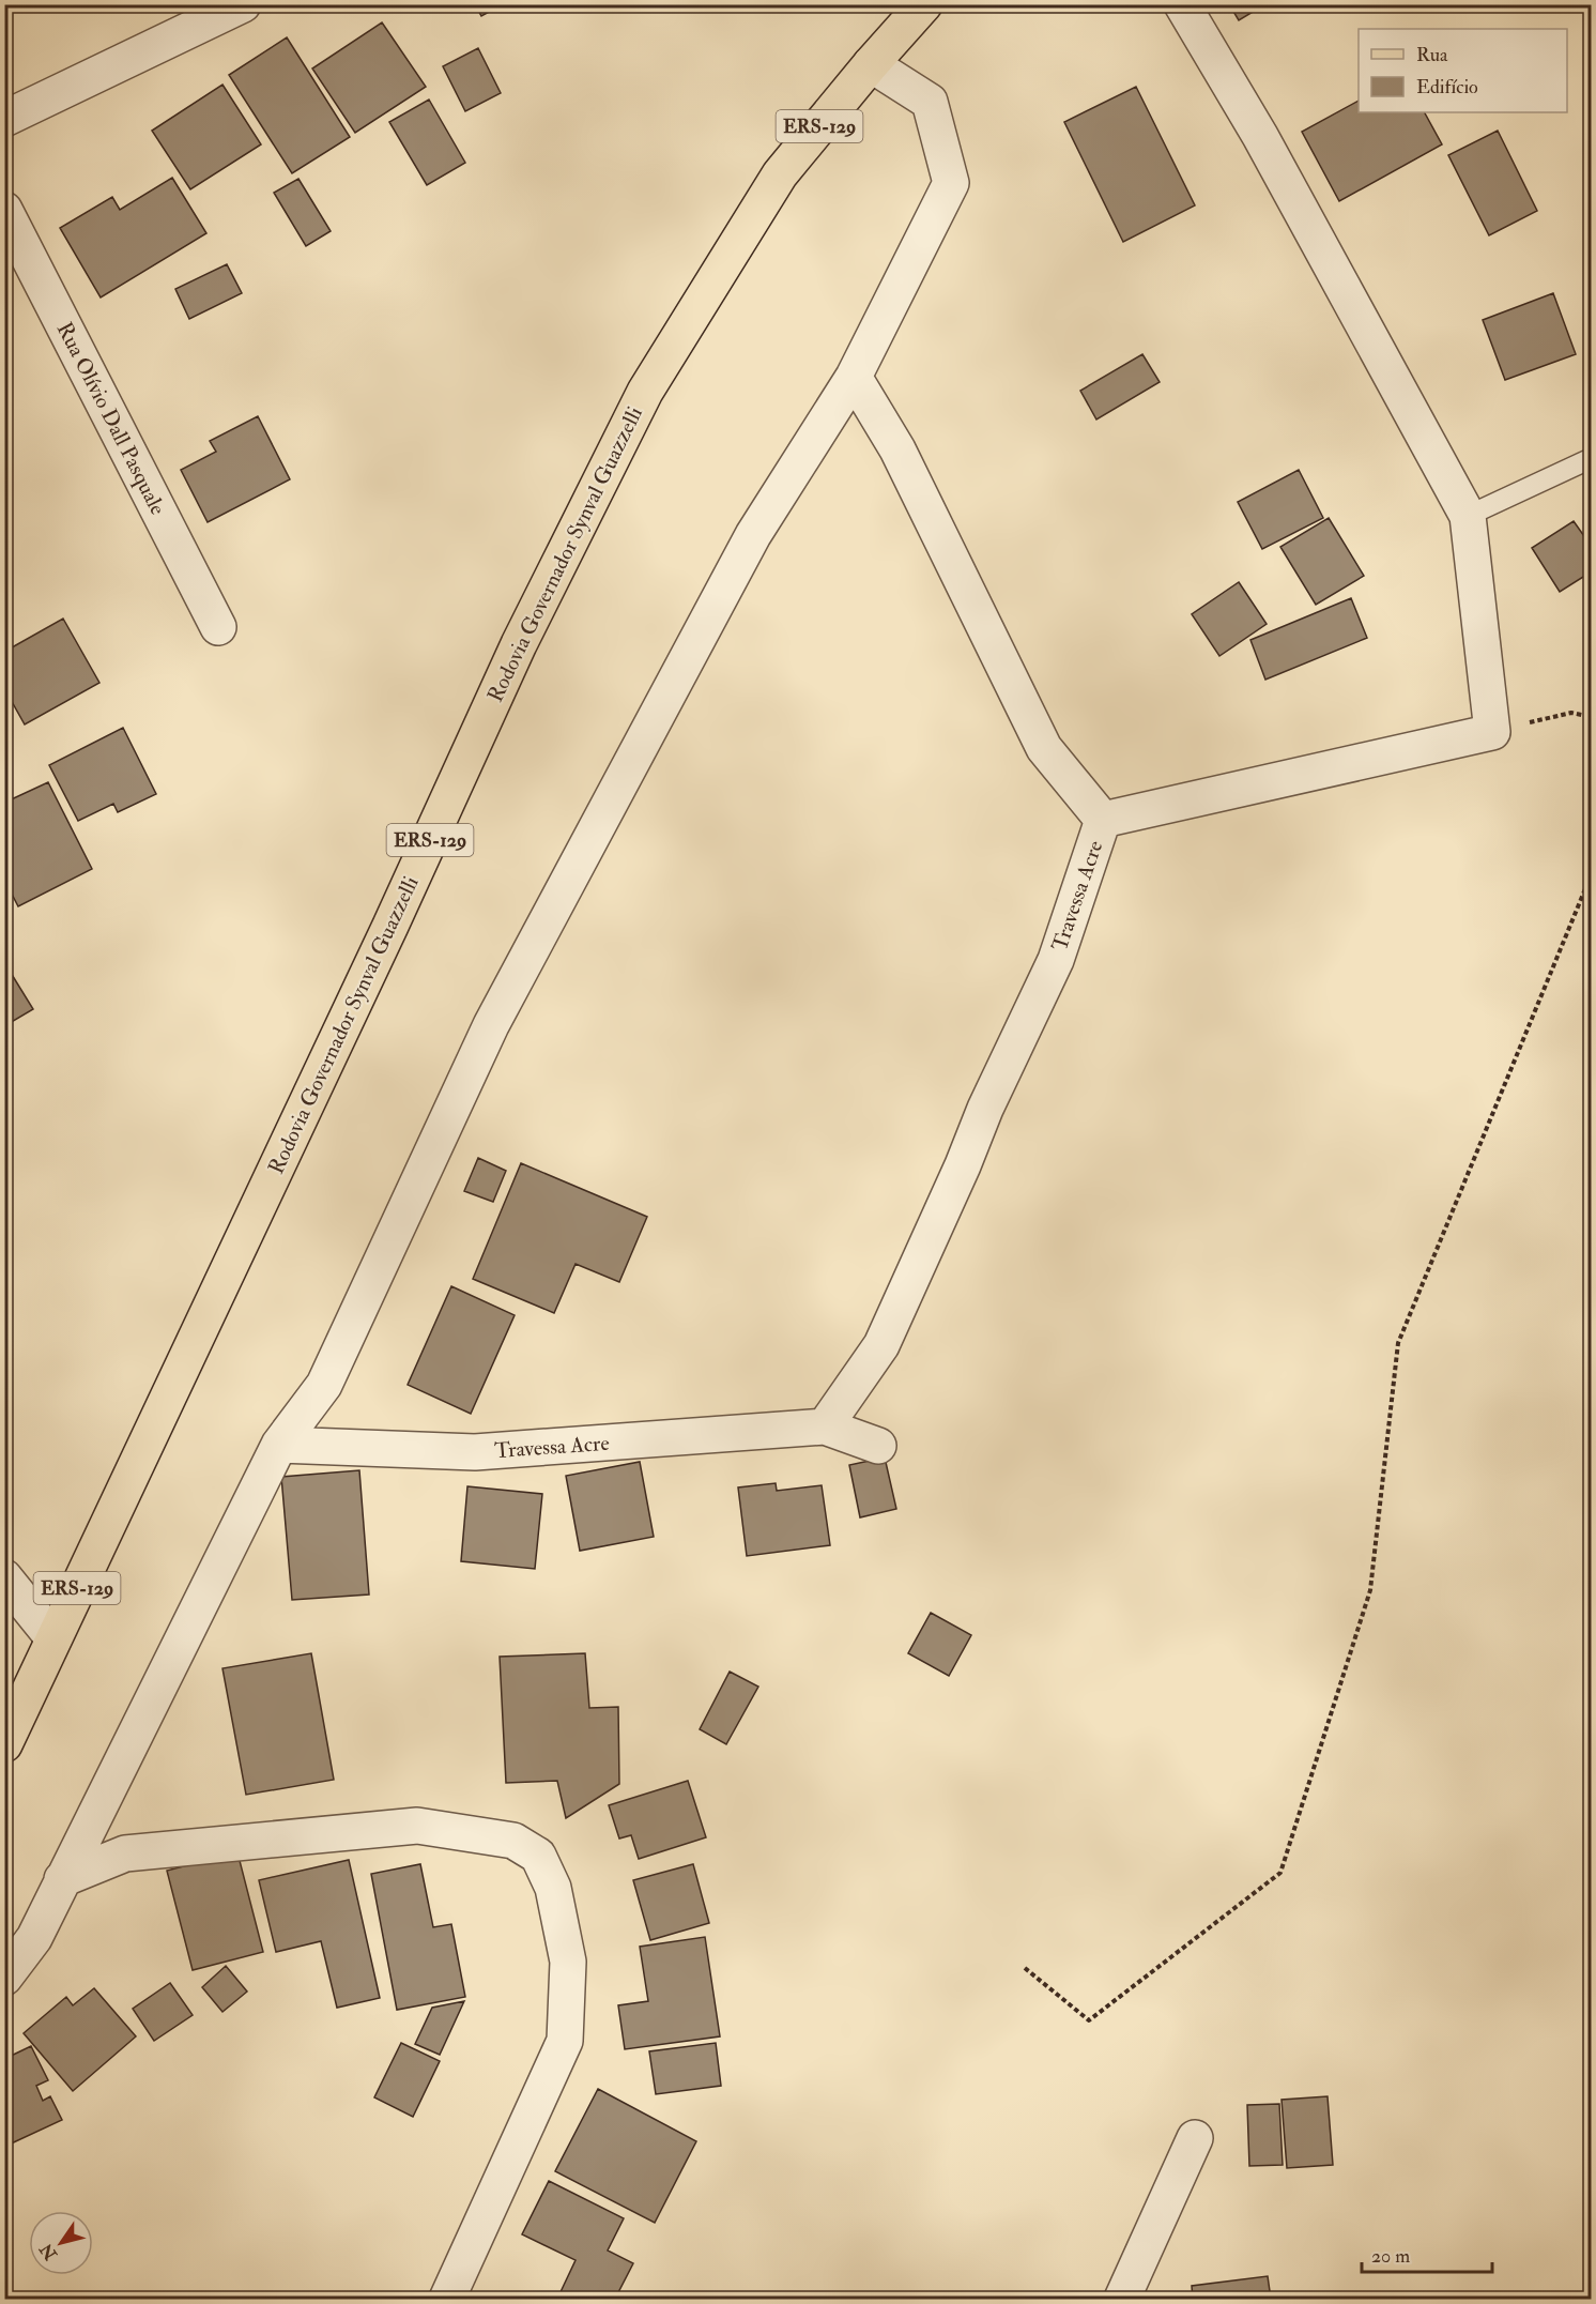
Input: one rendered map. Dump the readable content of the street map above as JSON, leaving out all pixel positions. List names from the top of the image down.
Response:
{
  "streets": {
    "main road": ["ERS-129", "Rodovia Governador Synval Guazzelli"],
    "street": ["Rua Olívio Dall Pasquale", "Travessa Acre"]
  },
  "legend": ["Rua", "Edifício"],
  "scale_bar": "20 m",
  "north": "bottom left"
}
